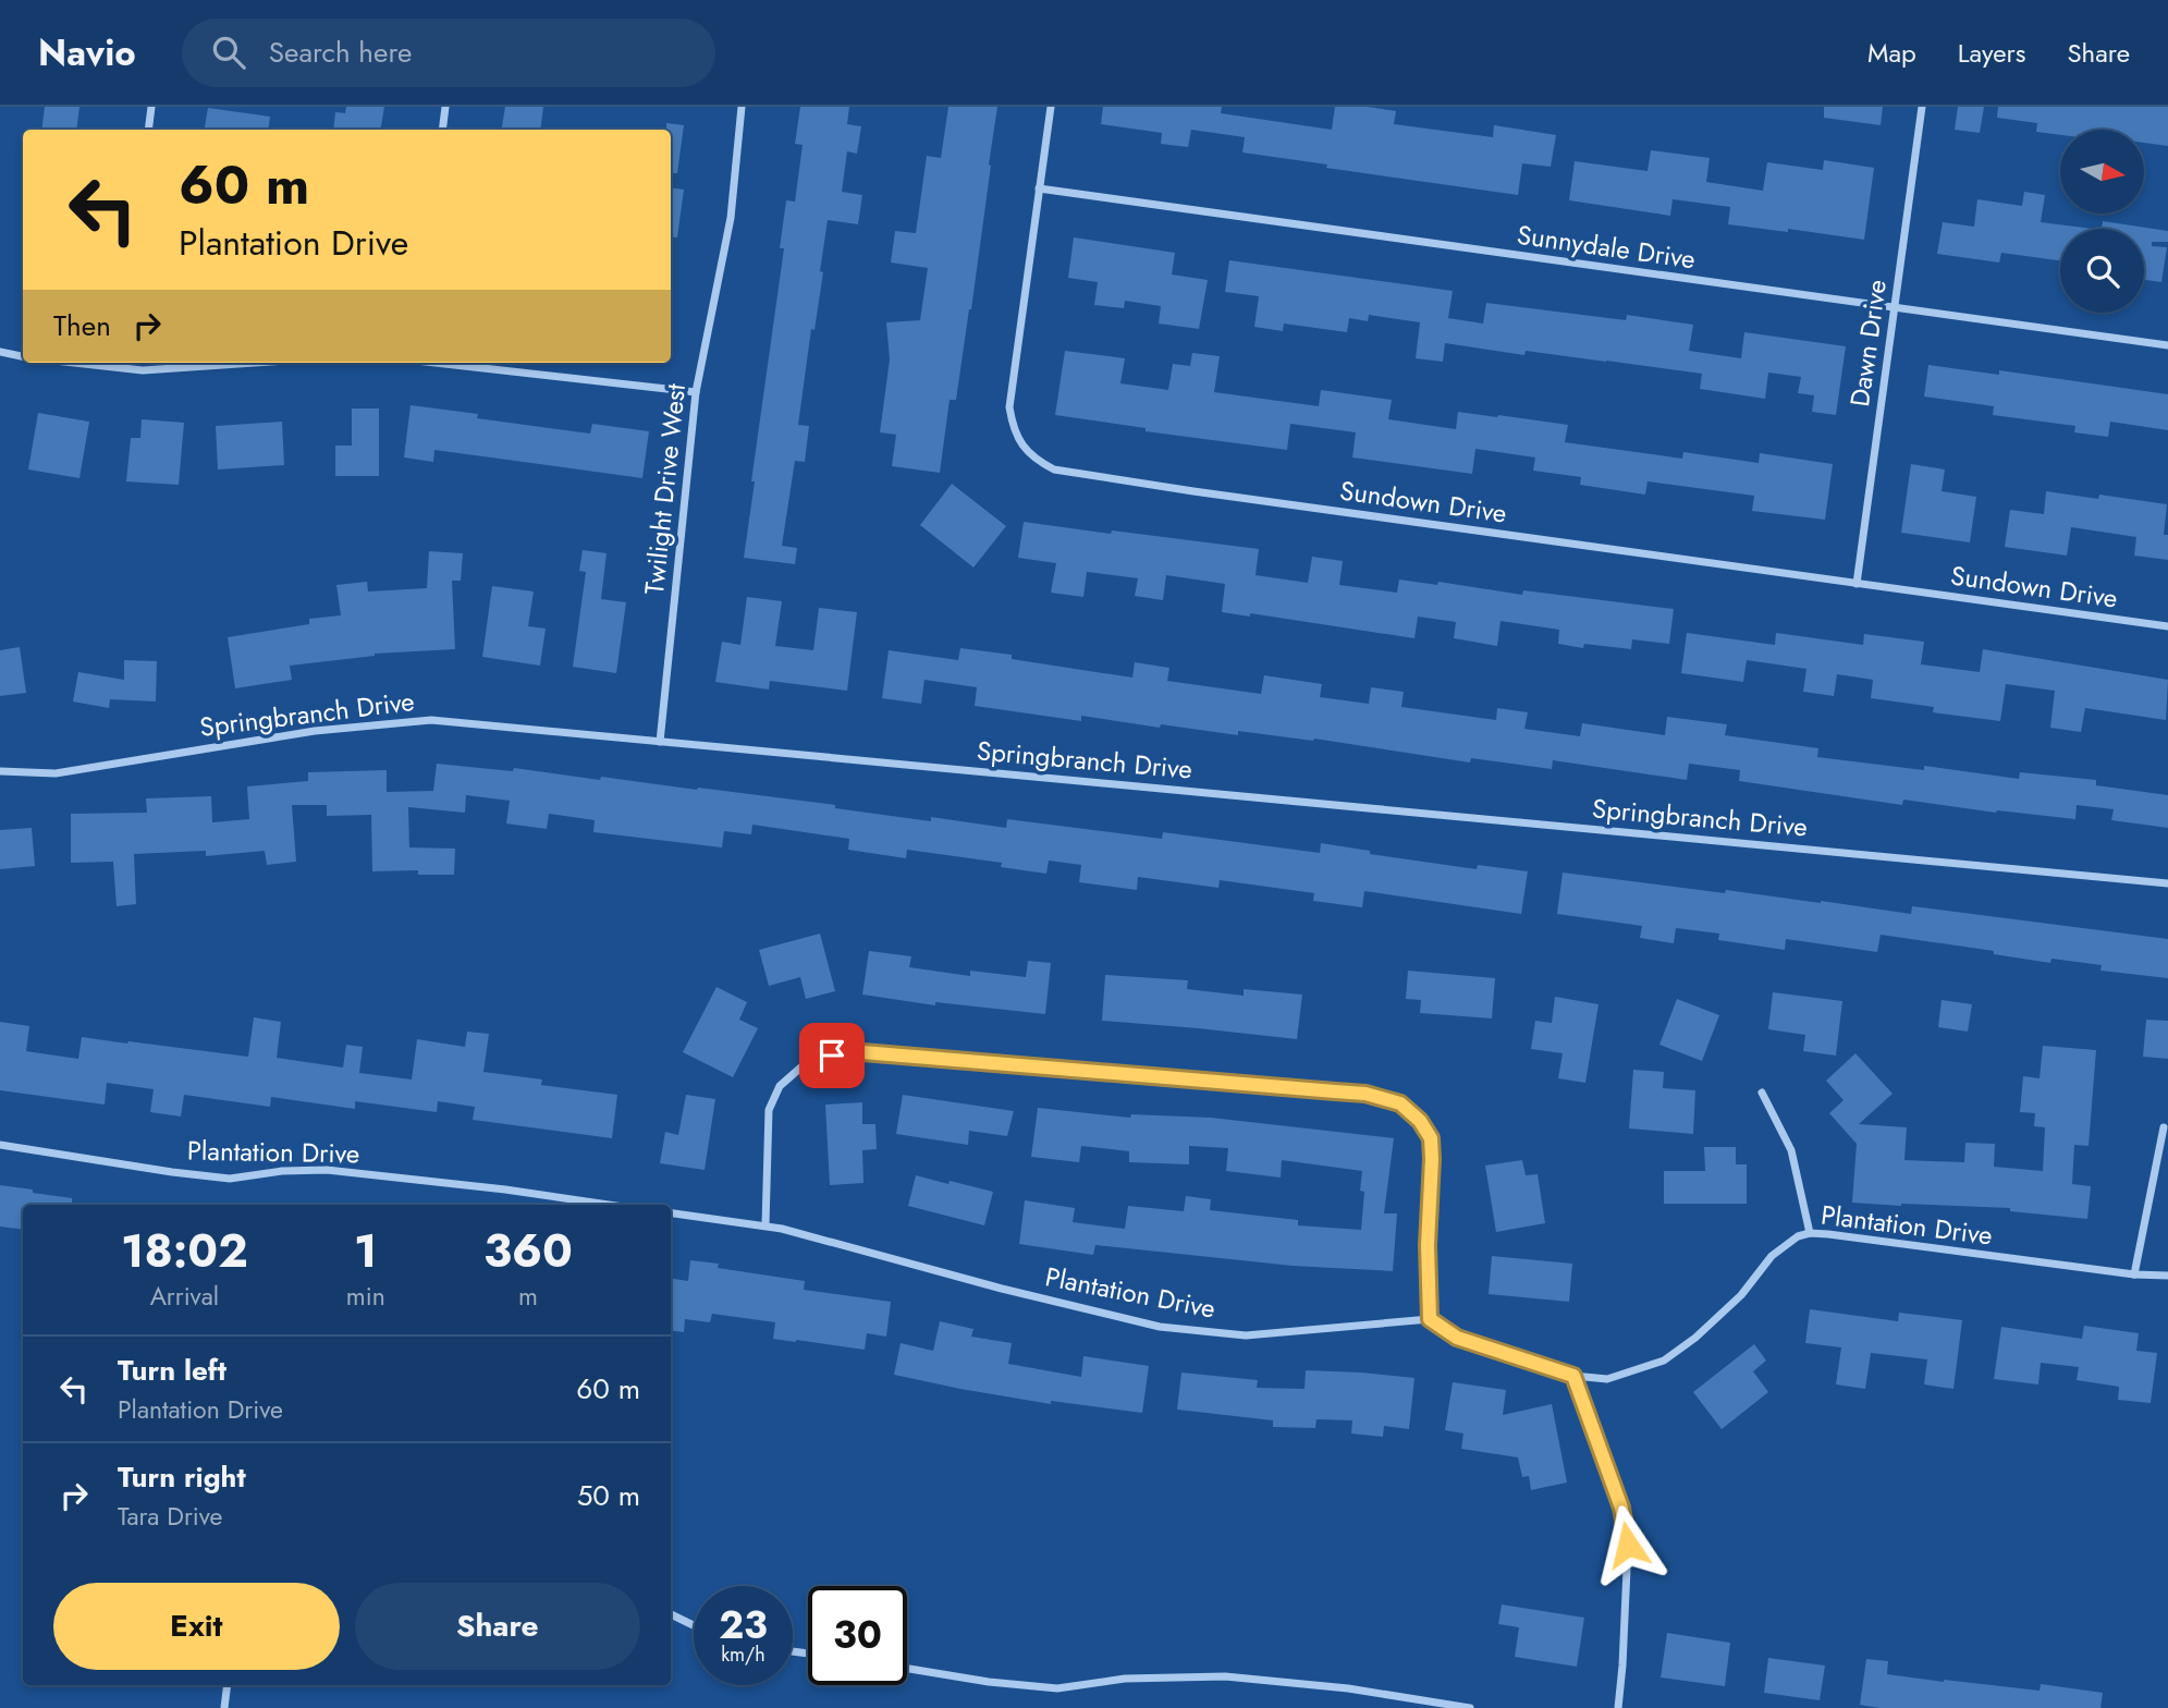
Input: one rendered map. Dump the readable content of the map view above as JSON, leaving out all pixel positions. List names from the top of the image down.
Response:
{
  "streets": {
    "street": [
      "Sunnydale Drive",
      "Dawn Drive",
      "Twilight Drive West",
      "Sundown Drive",
      "Springbranch Drive",
      "Plantation Drive"
    ]
  },
  "crossings": [
    ["Sunnydale Drive", "Dawn Drive"],
    ["Sunnydale Drive", "Sundown Drive"],
    ["Dawn Drive", "Sundown Drive"],
    ["Twilight Drive West", "Springbranch Drive"]
  ],
  "north": "right",
  "page": {
    "header": "Navio",
    "search": "Search here",
    "nav": ["Map", "Layers", "Share"],
    "turn": ["60 m", "Plantation Drive"],
    "then": "Then",
    "eta": [
      "18:02",
      "Arrival",
      "1",
      "min",
      "360",
      "m"
    ],
    "list": [
      {
        "name": "Turn left",
        "note": "Plantation Drive",
        "value": "60 m"
      },
      {
        "name": "Turn right",
        "note": "Tara Drive",
        "value": "50 m"
      }
    ],
    "buttons": ["Exit", "Share"],
    "speed": "23 km/h",
    "limit": "30"
  }
}
